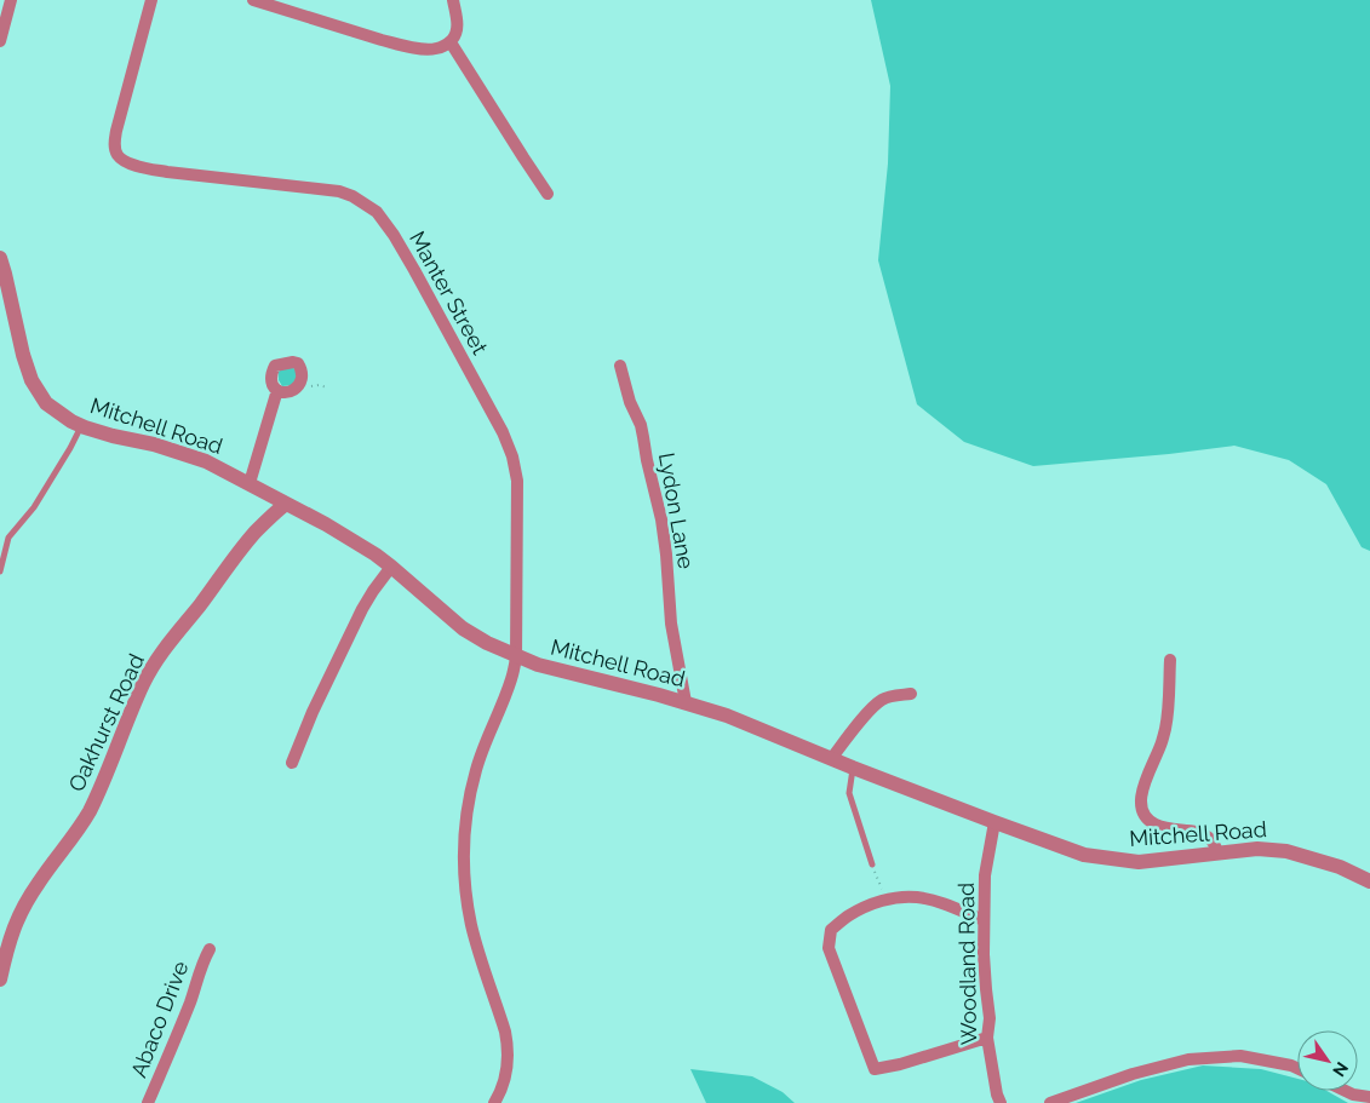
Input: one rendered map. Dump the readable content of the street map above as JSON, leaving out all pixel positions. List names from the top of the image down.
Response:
{
  "streets": {
    "street": [
      "Manter Street",
      "Mitchell Road",
      "Lydon Lane",
      "Oakhurst Road",
      "Woodland Road",
      "Abaco Drive"
    ]
  },
  "crossings": [
    ["Manter Street", "Mitchell Road"],
    ["Mitchell Road", "Lydon Lane"],
    ["Mitchell Road", "Oakhurst Road"],
    ["Mitchell Road", "Woodland Road"]
  ],
  "north": "bottom right"
}
